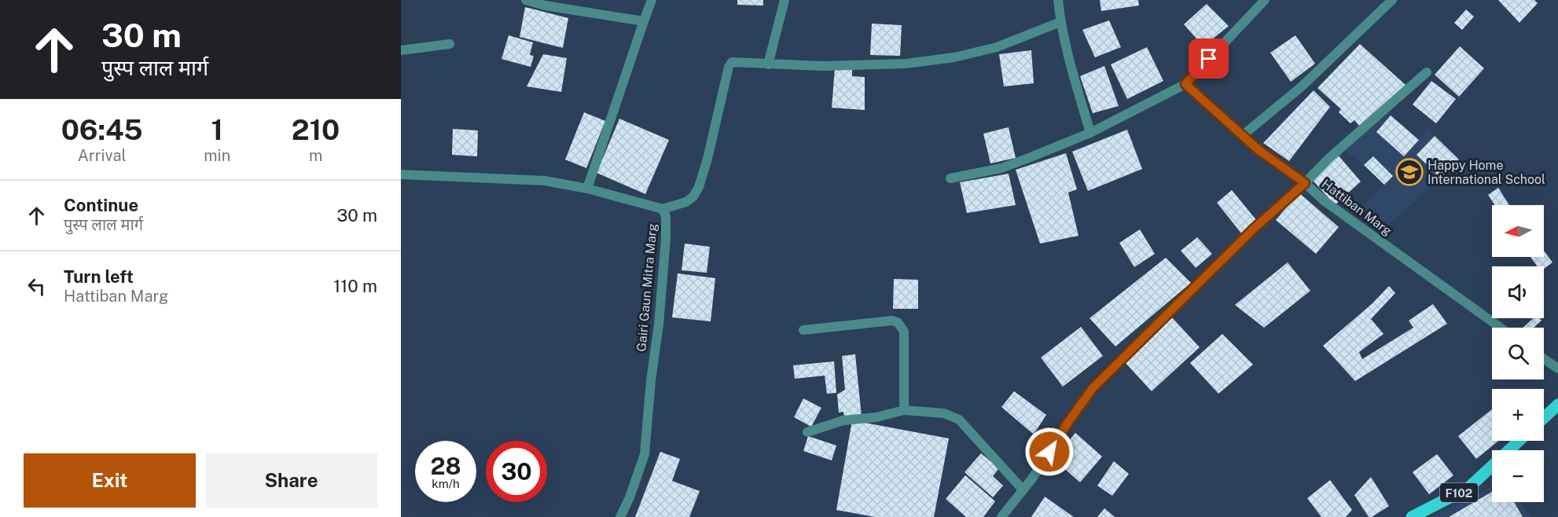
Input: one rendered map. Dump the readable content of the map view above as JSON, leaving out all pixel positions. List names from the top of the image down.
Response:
{
  "streets": {
    "main road": ["F102"],
    "street": ["Hattiban Marg", "Gairi Gaun Mitra Marg"]
  },
  "places": {
    "school or university": ["Happy Home International School"]
  },
  "north": "left",
  "page": {
    "turn": ["30 m", "पुस्प लाल मार्ग"],
    "eta": [
      "06:45",
      "Arrival",
      "1",
      "min",
      "210",
      "m"
    ],
    "list": [
      {
        "name": "Continue",
        "note": "पुस्प लाल मार्ग",
        "value": "30 m"
      },
      {
        "name": "Turn left",
        "note": "Hattiban Marg",
        "value": "110 m"
      }
    ],
    "map_buttons": ["+", "−"],
    "speed": "28 km/h",
    "limit": "30",
    "buttons": ["Exit", "Share"]
  }
}
